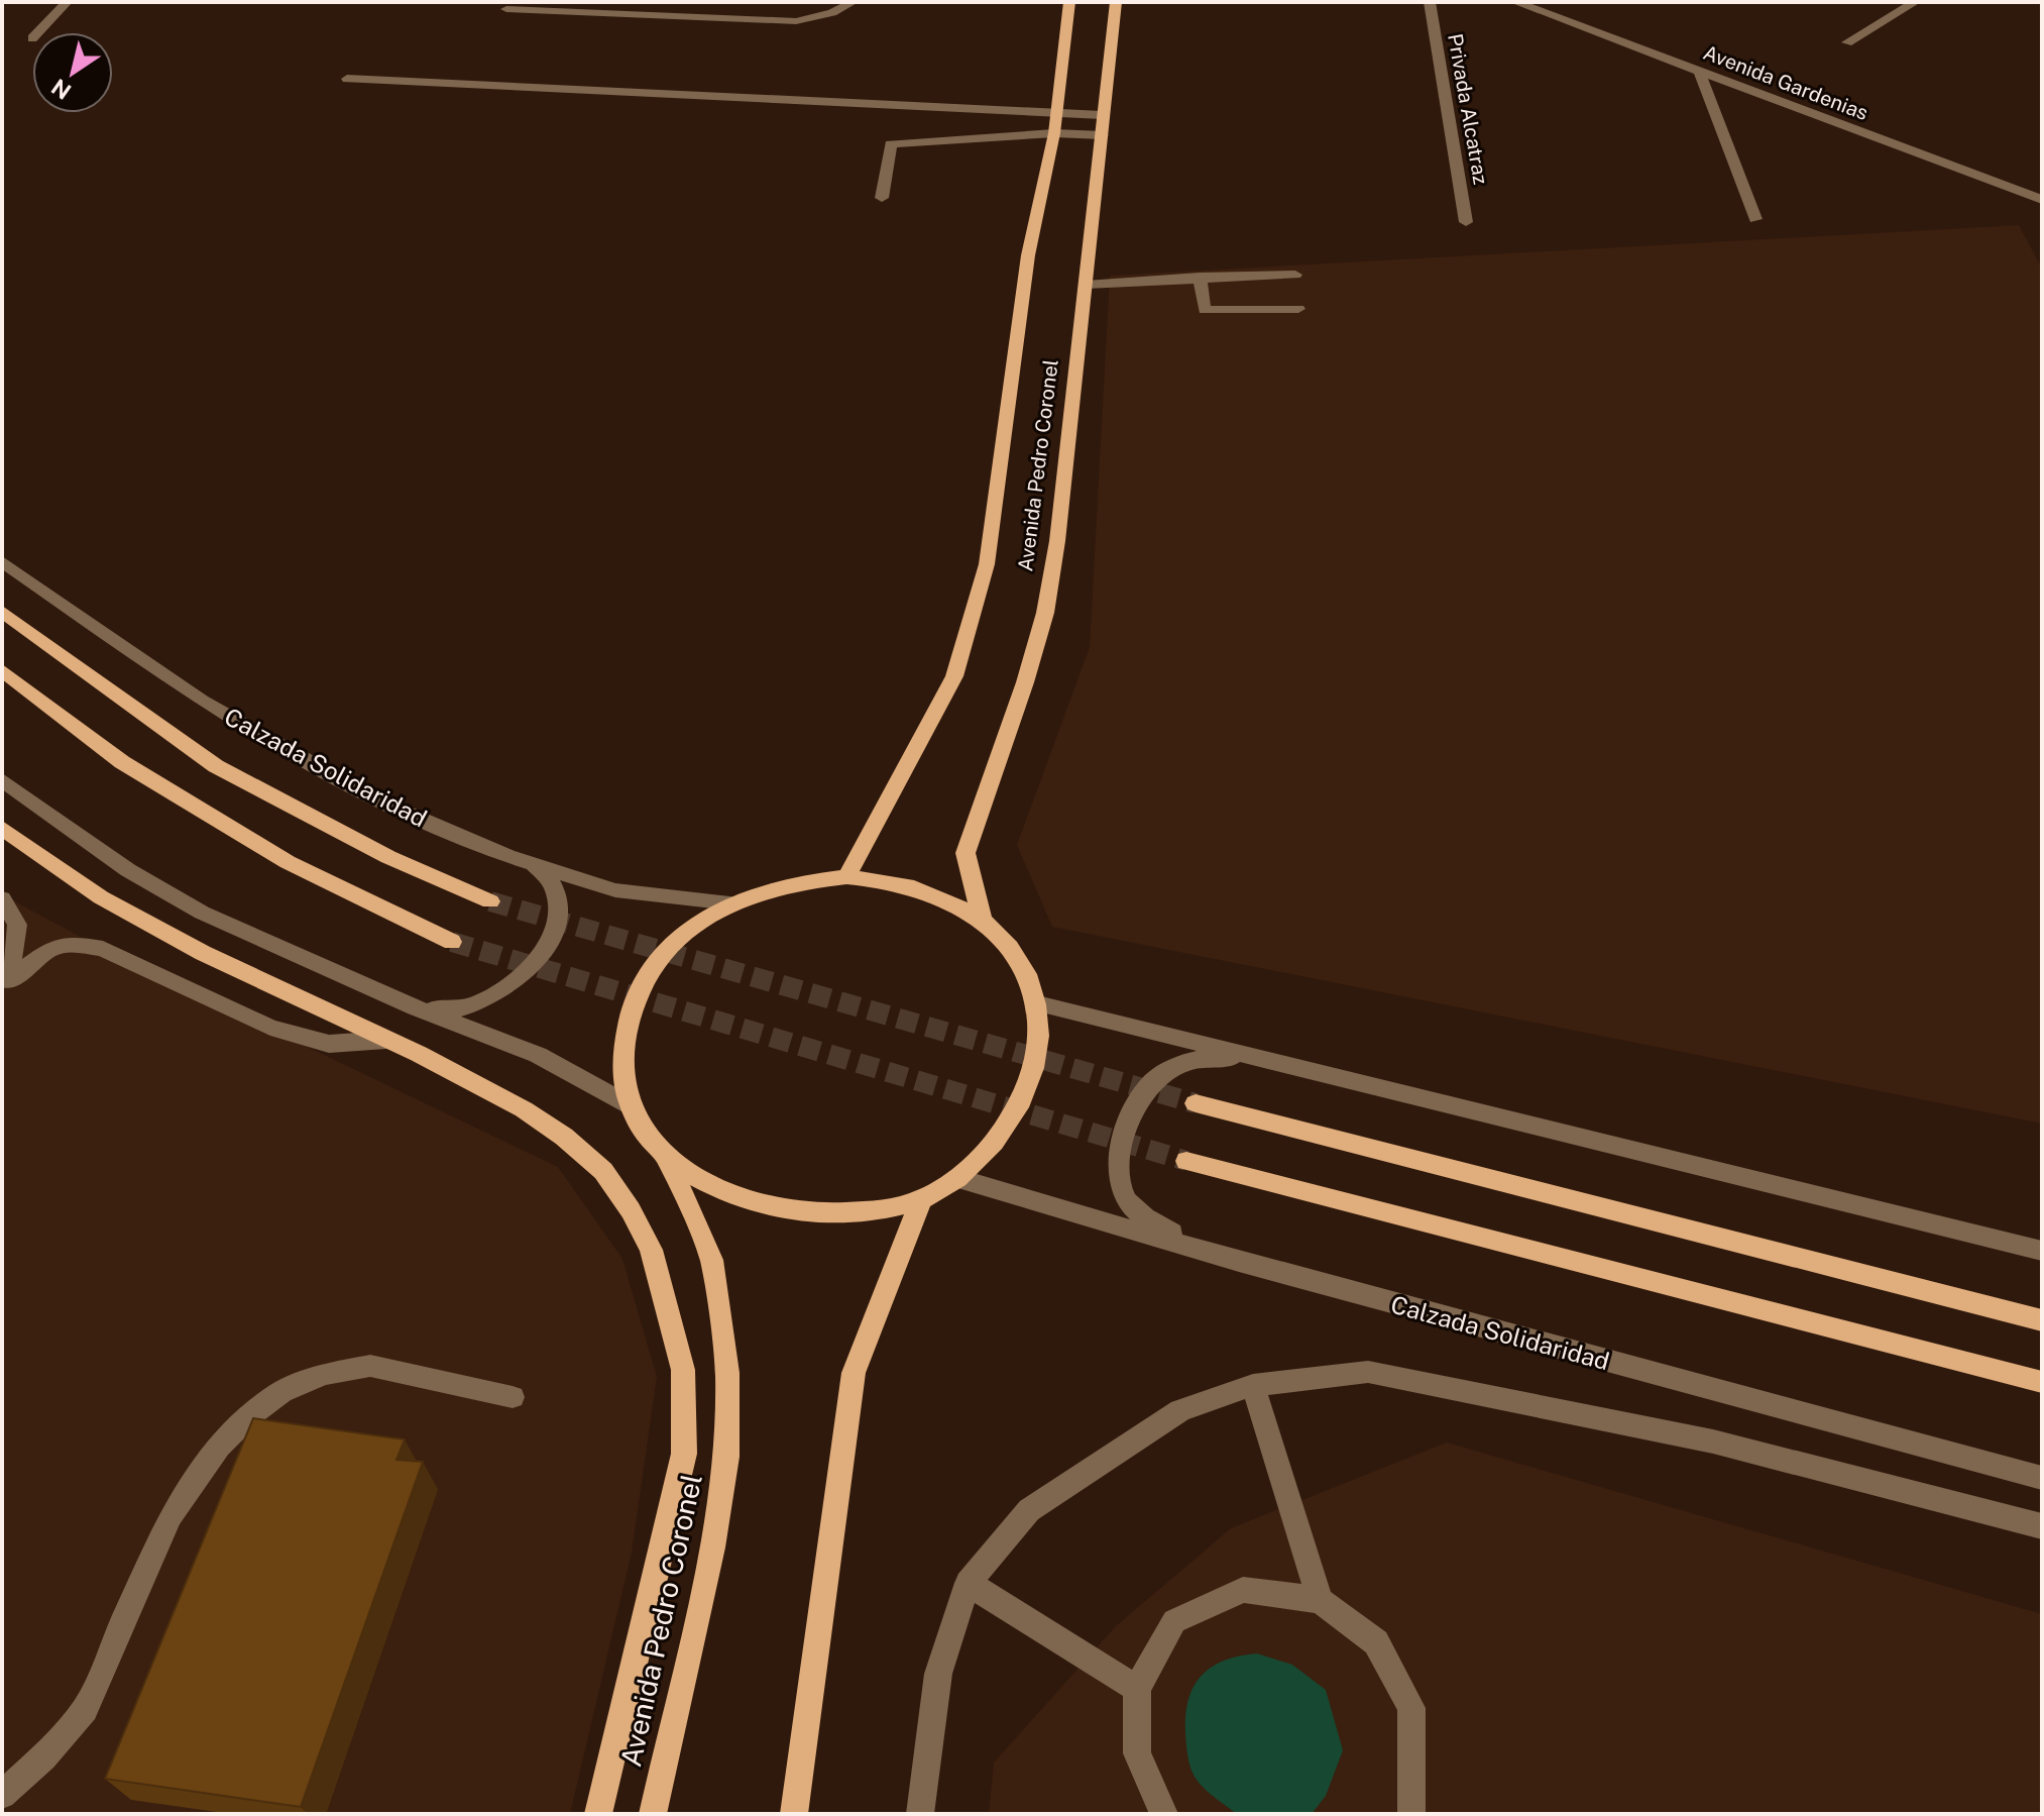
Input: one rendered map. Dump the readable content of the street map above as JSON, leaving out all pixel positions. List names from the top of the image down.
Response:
{
  "streets": {
    "main road": ["Avenida Pedro Coronel", "Calzada Solidaridad"],
    "street": ["Avenida Gardenias", "Privada Alcatraz"]
  },
  "north": "bottom left"
}
